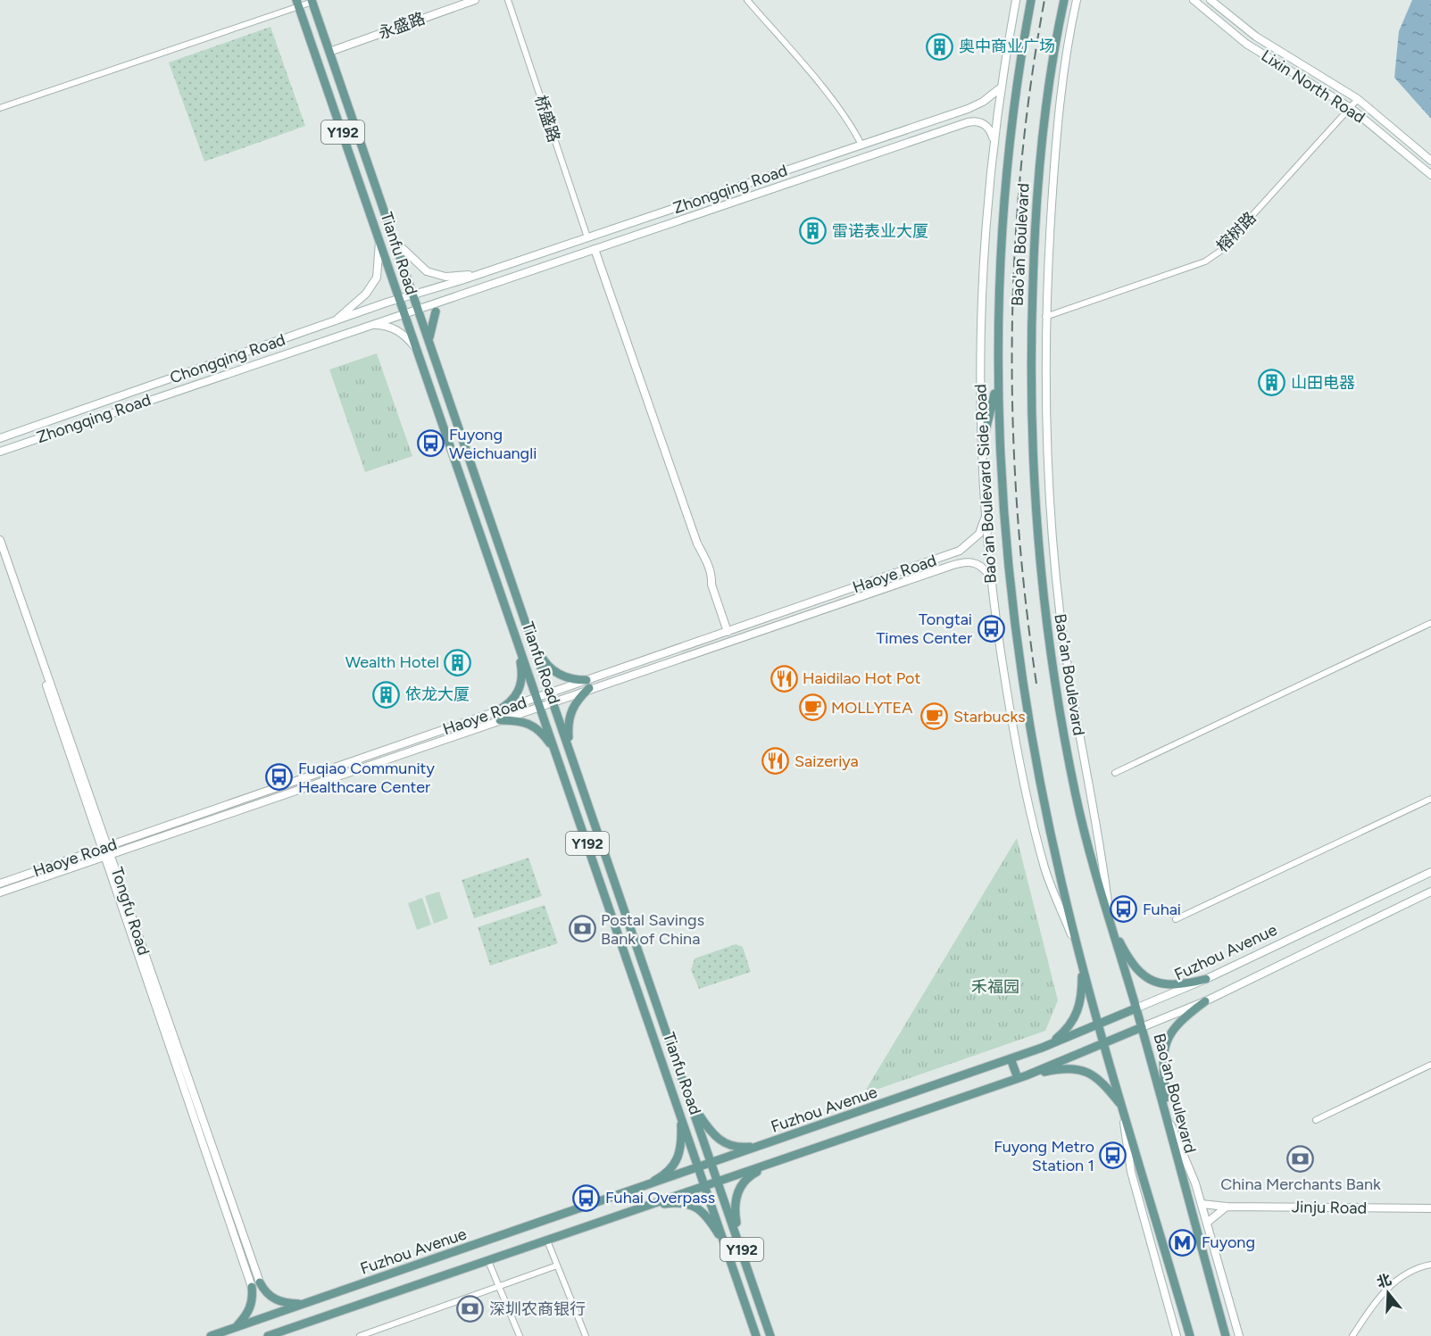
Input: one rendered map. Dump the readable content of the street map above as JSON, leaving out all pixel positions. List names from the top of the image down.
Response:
{
  "streets": {
    "main road": [
      "Lixin North Road",
      "Y192",
      "Zhongqing Road",
      "Bao'an Boulevard",
      "Tianfu Road",
      "Chongqing Road",
      "Bao'an Boulevard Side Road",
      "Fuzhou Avenue"
    ],
    "street": [
      "永盛路",
      "桥盛路",
      "榕树路",
      "Haoye Road",
      "Tongfu Road",
      "Jinju Road"
    ]
  },
  "crossings": [
    ["永盛路", "Tianfu Road"],
    ["Lixin North Road", "榕树路"],
    ["桥盛路", "Zhongqing Road"],
    ["Y192", "Zhongqing Road"],
    ["Y192", "Tianfu Road"],
    ["Zhongqing Road", "Chongqing Road"],
    ["Zhongqing Road", "Bao'an Boulevard Side Road"],
    ["Bao'an Boulevard", "Bao'an Boulevard Side Road"],
    ["Bao'an Boulevard", "Fuzhou Avenue"],
    ["Tianfu Road", "Chongqing Road"],
    ["Tianfu Road", "Haoye Road"],
    ["Tianfu Road", "Fuzhou Avenue"],
    ["Bao'an Boulevard Side Road", "Haoye Road"],
    ["Haoye Road", "Tongfu Road"]
  ],
  "parks": ["禾福园"],
  "places": {
    "building": [
      "奥中商业广场",
      "雷诺表业大厦",
      "山田电器",
      "Wealth Hotel",
      "依龙大厦"
    ],
    "bus stop": [
      "Fuyong Weichuangli",
      "Tongtai Times Center",
      "Fuqiao Community Healthcare Center",
      "Fuhai",
      "Fuyong Metro Station 1",
      "Fuhai Overpass"
    ],
    "restaurant": ["Haidilao Hot Pot", "Saizeriya"],
    "cafe": ["MOLLYTEA", "Starbucks"],
    "bank": ["Postal Savings Bank of China", "China Merchants Bank", "深圳农商银行"],
    "metro station": ["Fuyong"]
  },
  "north": "top"
}
